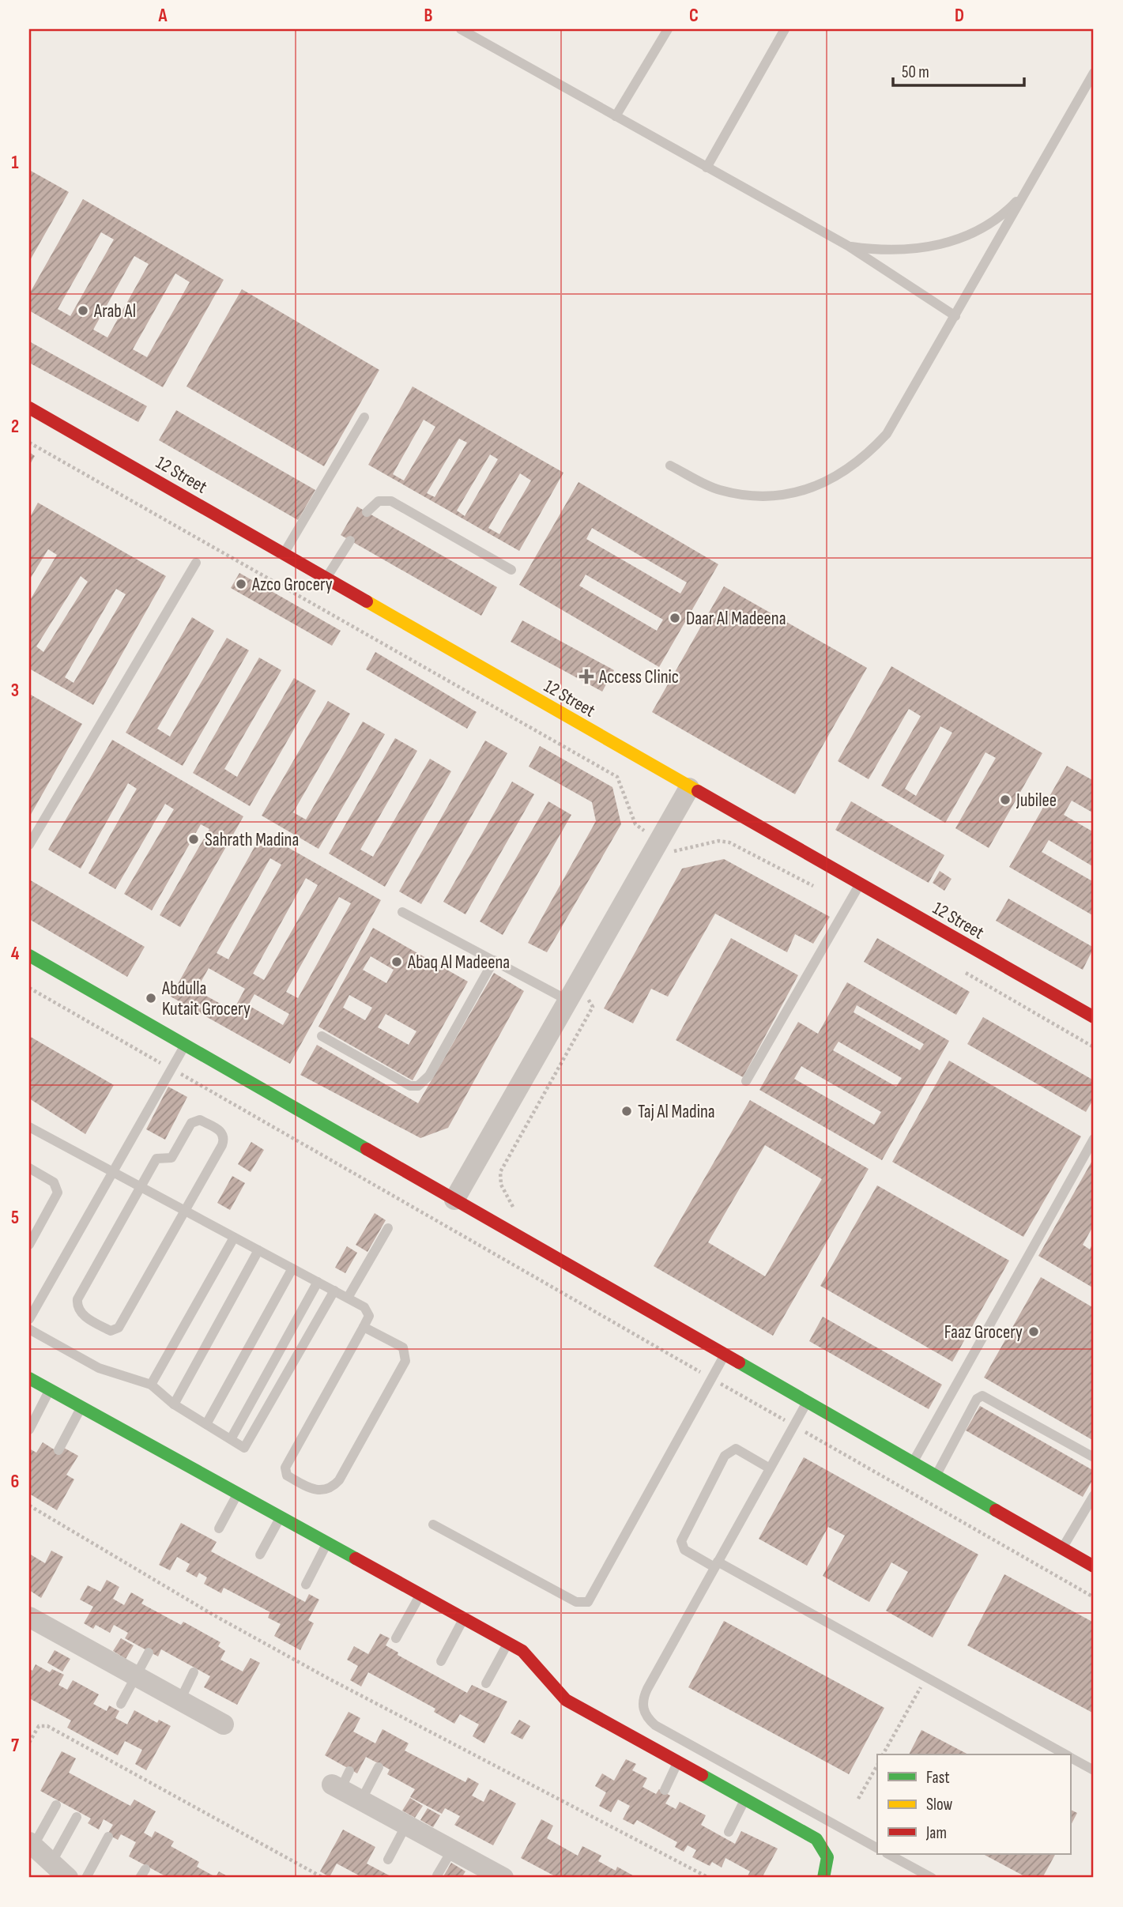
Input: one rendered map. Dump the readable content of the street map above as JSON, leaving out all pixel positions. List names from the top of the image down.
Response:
{
  "streets": {
    "street": ["12 Street"]
  },
  "places": {
    "other": [
      "Arab Al",
      "Azco Grocery",
      "Daar Al Madeena",
      "Jubilee",
      "Sahrath Madina",
      "Abaq Al Madeena",
      "Abdulla Kutait Grocery",
      "Taj Al Madina",
      "Faaz Grocery"
    ],
    "health": ["Access Clinic"]
  },
  "legend": ["Fast", "Slow", "Jam"],
  "scale_bar": "50 m",
  "grid": {
    "columns": [
      "A",
      "B",
      "C",
      "D"
    ],
    "rows": [
      "1",
      "2",
      "3",
      "4",
      "5",
      "6",
      "7"
    ]
  }
}
